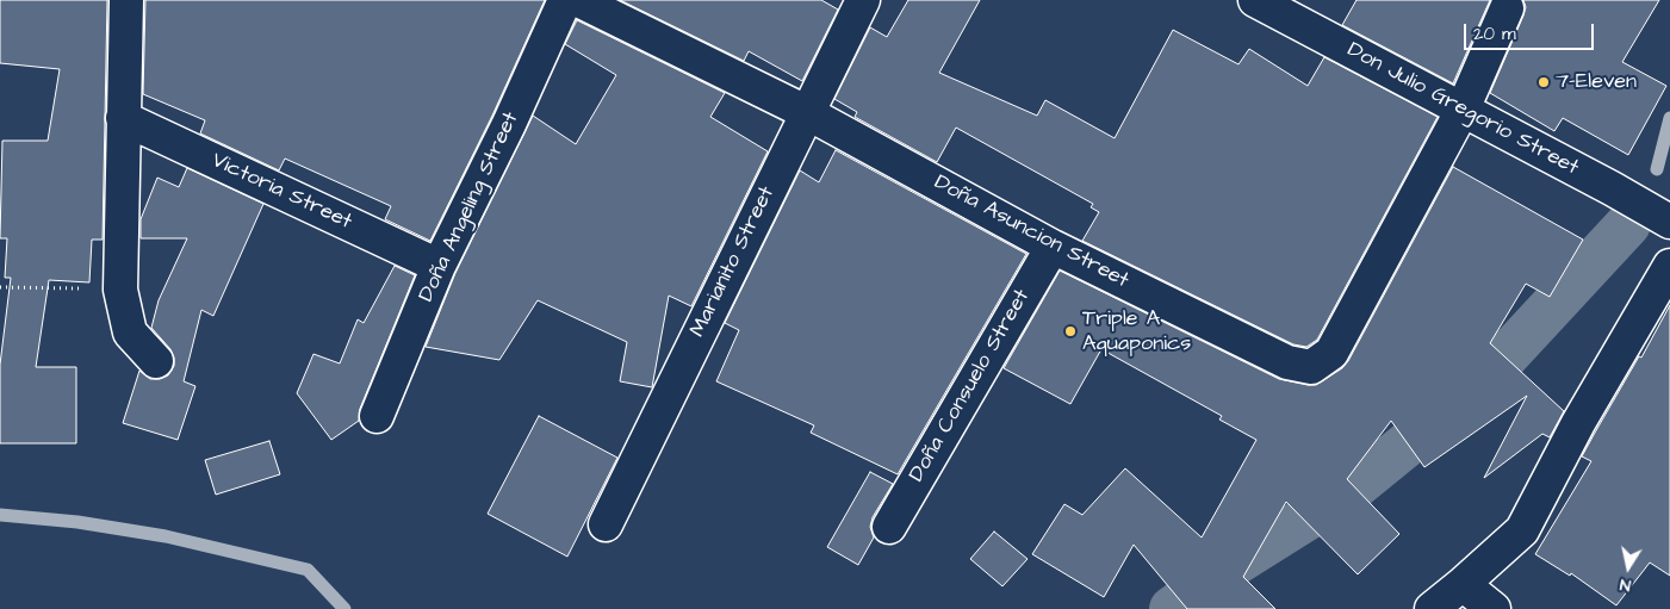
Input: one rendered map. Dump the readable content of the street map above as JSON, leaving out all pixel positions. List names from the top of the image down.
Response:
{
  "streets": {
    "street": [
      "Don Julio Gregorio Street",
      "Victoria Street",
      "Doña Angeling Street",
      "Doña Asuncion Street",
      "Marianito Street",
      "Doña Consuelo Street"
    ]
  },
  "crossings": [
    ["Don Julio Gregorio Street", "Doña Asuncion Street"],
    ["Victoria Street", "Doña Angeling Street"],
    ["Doña Asuncion Street", "Marianito Street"],
    ["Doña Asuncion Street", "Doña Consuelo Street"]
  ],
  "places": ["7-Eleven", "Triple A Aquaponics"],
  "scale_bar": "20 m",
  "north": "bottom"
}
